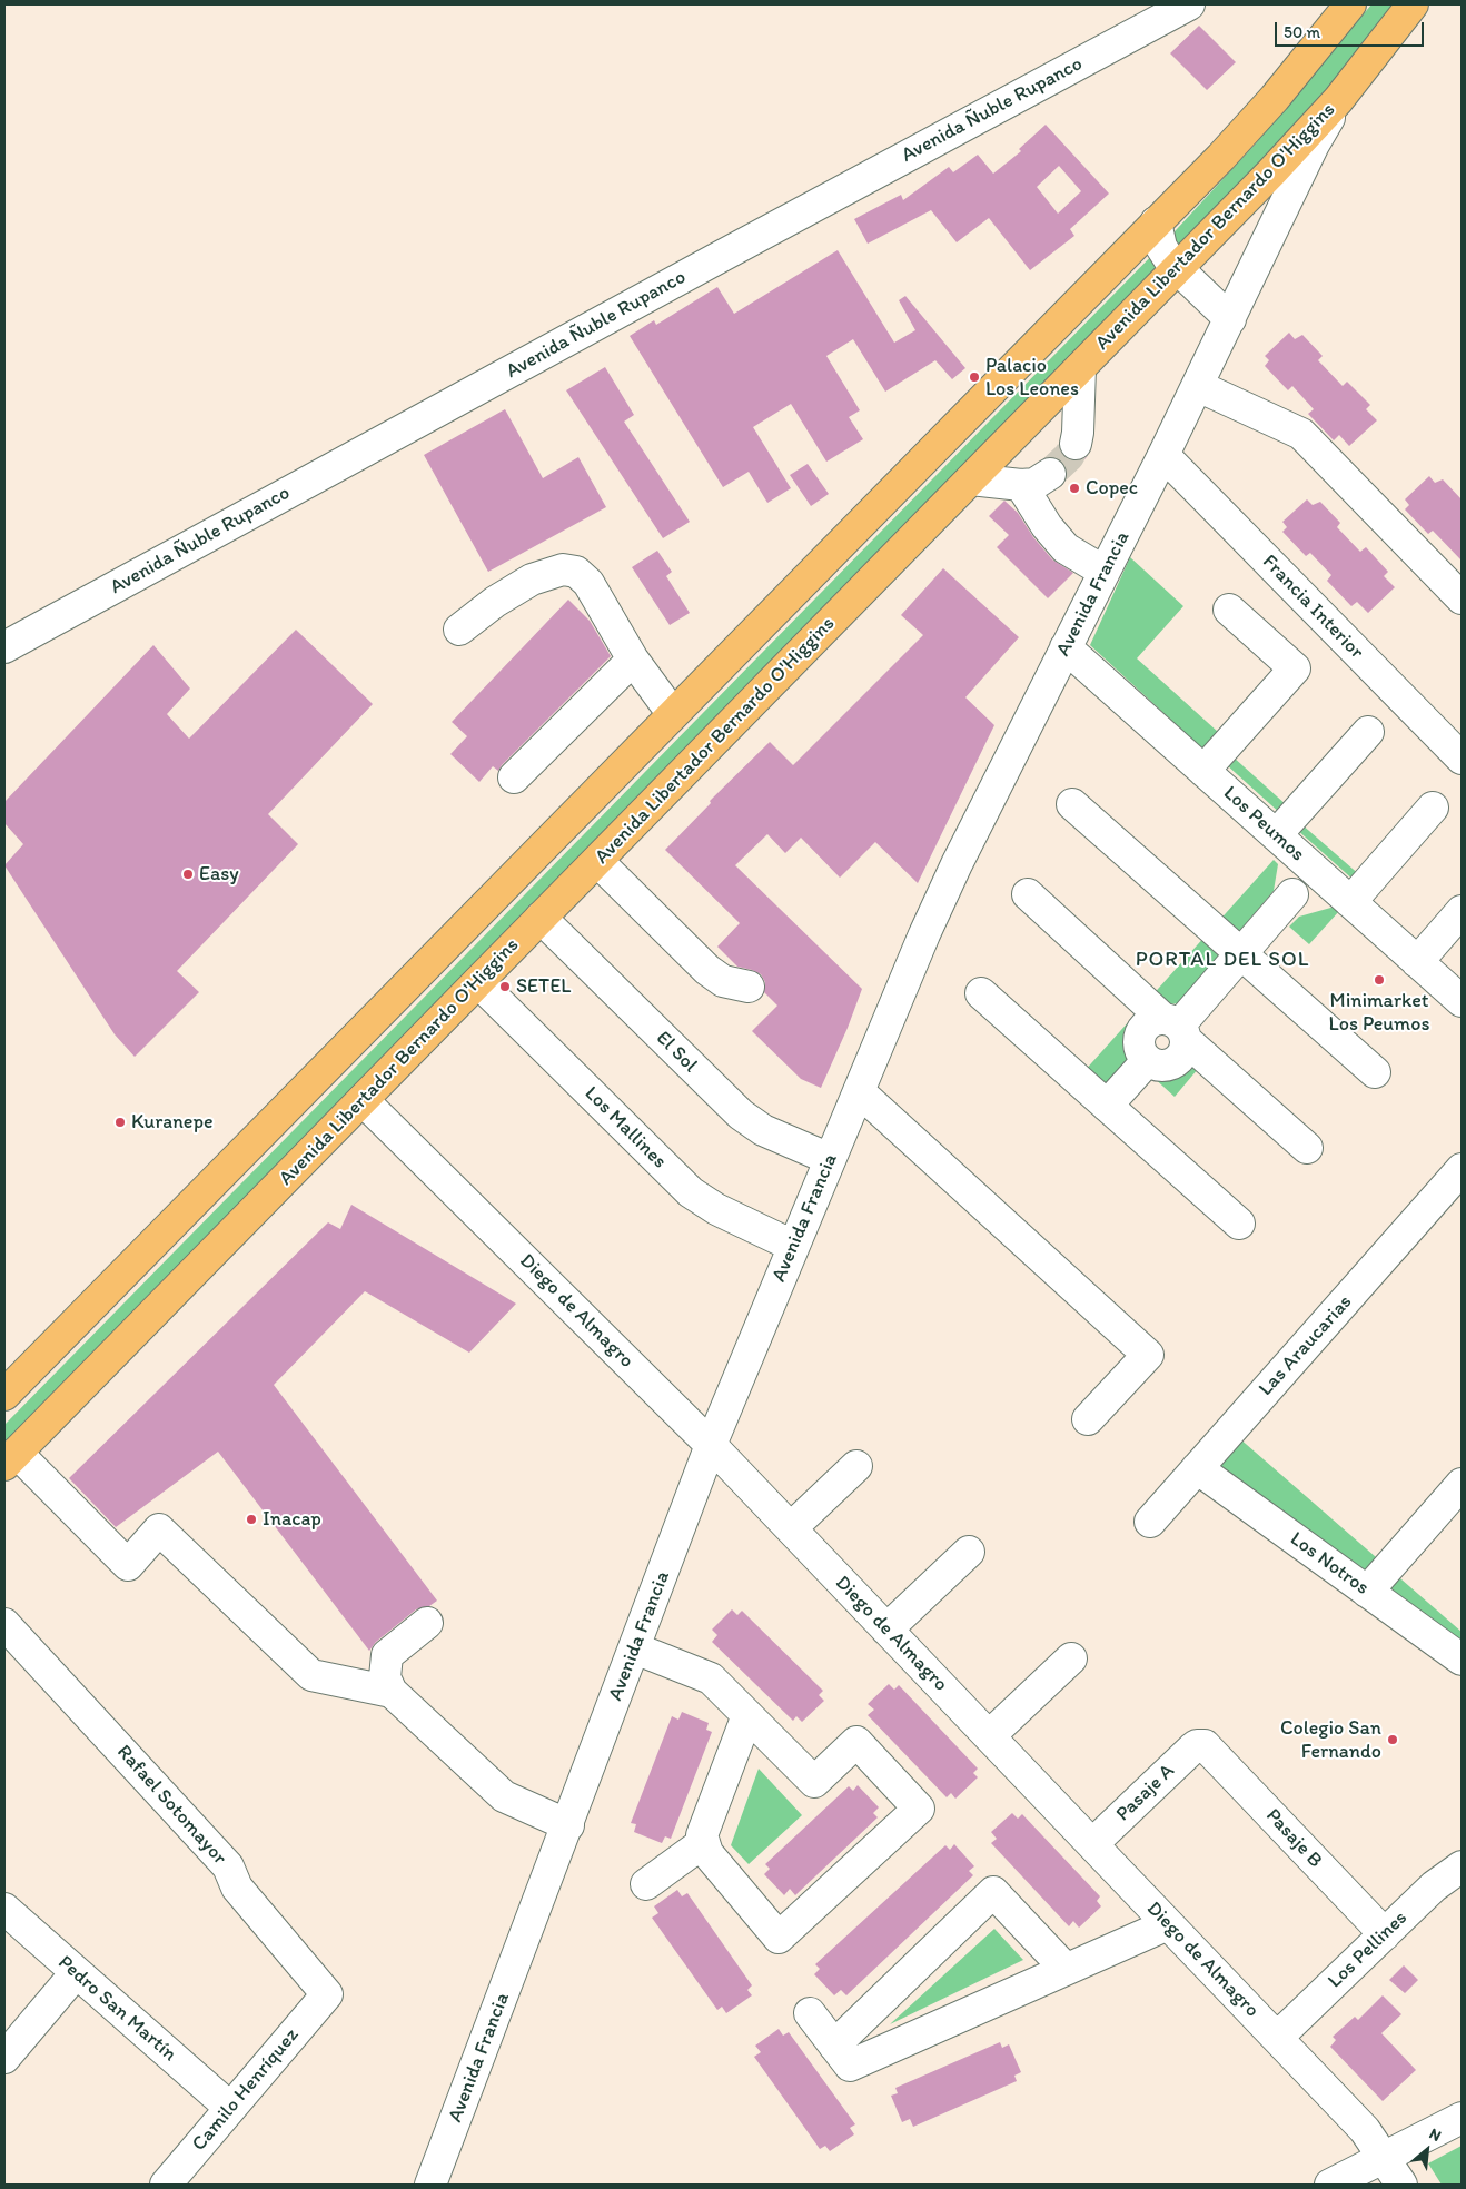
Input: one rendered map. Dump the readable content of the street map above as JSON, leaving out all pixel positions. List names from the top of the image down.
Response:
{
  "streets": {
    "main road": ["Avenida Libertador Bernardo O'Higgins"],
    "street": [
      "Avenida Ñuble Rupanco",
      "Avenida Francia",
      "Francia Interior",
      "Los Peumos",
      "El Sol",
      "Los Mallines",
      "Diego de Almagro",
      "Las Araucarias",
      "Los Notros",
      "Pasaje A",
      "Rafael Sotomayor",
      "Pasaje B",
      "Los Pellines",
      "Pedro San Martín",
      "Camilo Henríquez"
    ]
  },
  "crossings": [
    ["Avenida Libertador Bernardo O'Higgins", "Avenida Francia"],
    ["Avenida Libertador Bernardo O'Higgins", "El Sol"],
    ["Avenida Libertador Bernardo O'Higgins", "Los Mallines"],
    ["Avenida Libertador Bernardo O'Higgins", "Diego de Almagro"],
    ["Avenida Francia", "Francia Interior"],
    ["Avenida Francia", "Los Peumos"],
    ["Avenida Francia", "El Sol"],
    ["Avenida Francia", "Los Mallines"],
    ["Avenida Francia", "Diego de Almagro"],
    ["Diego de Almagro", "Pasaje A"],
    ["Diego de Almagro", "Los Pellines"],
    ["Las Araucarias", "Los Notros"],
    ["Pasaje A", "Pasaje B"],
    ["Rafael Sotomayor", "Camilo Henríquez"],
    ["Pasaje B", "Los Pellines"],
    ["Pedro San Martín", "Camilo Henríquez"]
  ],
  "districts": ["PORTAL DEL SOL"],
  "places": [
    "Palacio Los Leones",
    "Copec",
    "Easy",
    "Minimarket Los Peumos",
    "SETEL",
    "Kuranepe",
    "Inacap",
    "Colegio San Fernando"
  ],
  "scale_bar": "50 m",
  "north": "top right"
}
